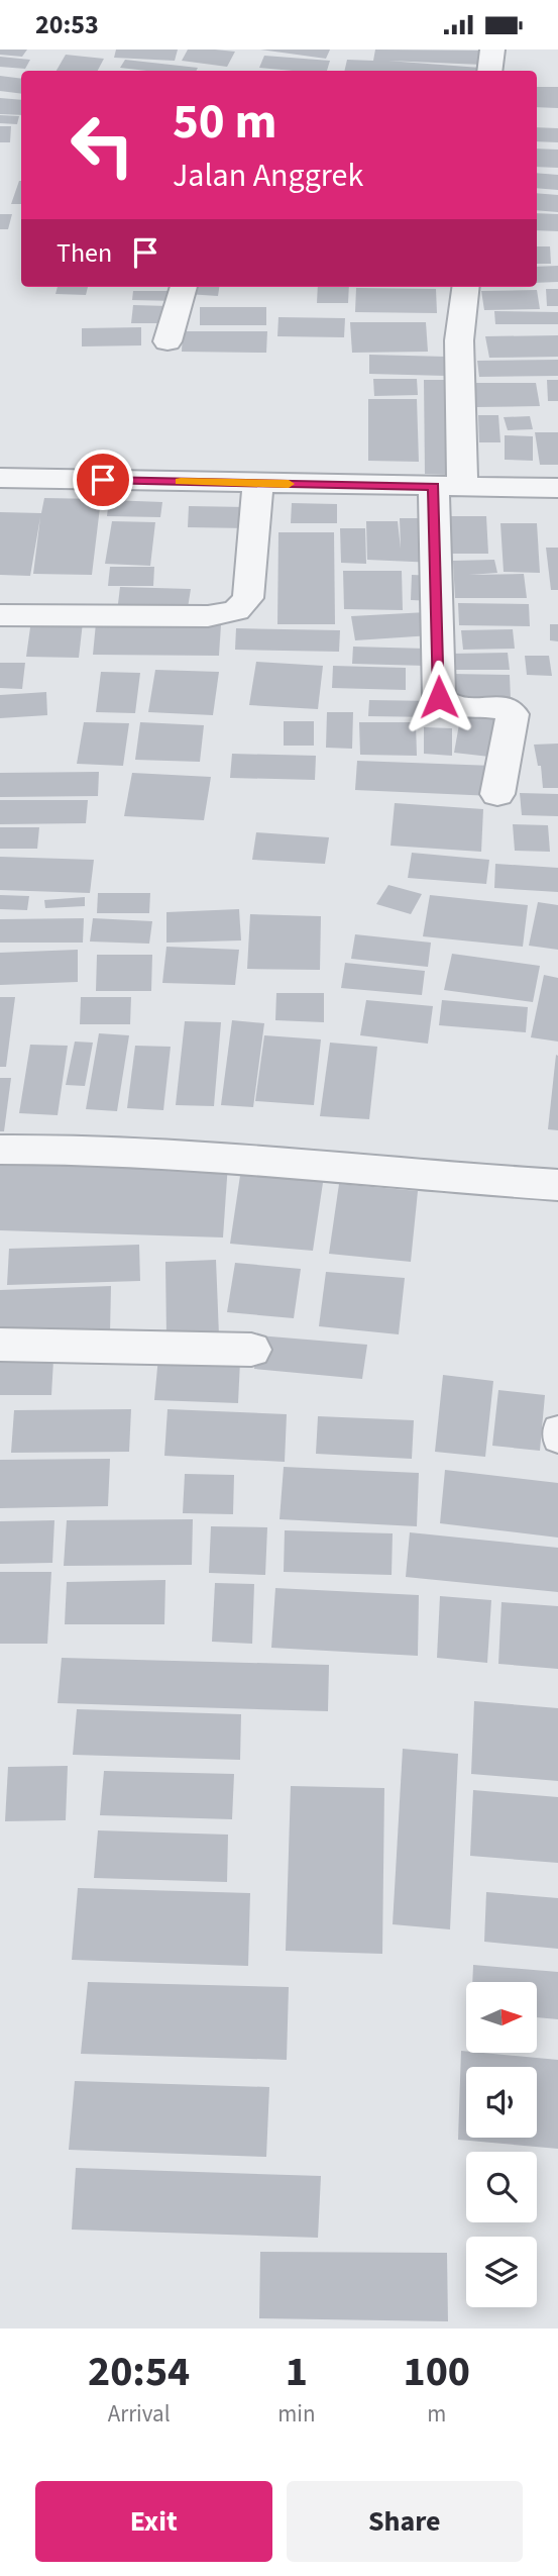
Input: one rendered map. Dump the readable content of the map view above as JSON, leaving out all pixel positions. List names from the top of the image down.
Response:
{
  "north": "right",
  "page": {
    "status": "20:53",
    "turn": ["50 m", "Jalan Anggrek"],
    "then": "Then",
    "eta": [
      "20:54",
      "Arrival",
      "1",
      "min",
      "100",
      "m"
    ],
    "buttons": ["Exit", "Share"]
  }
}
